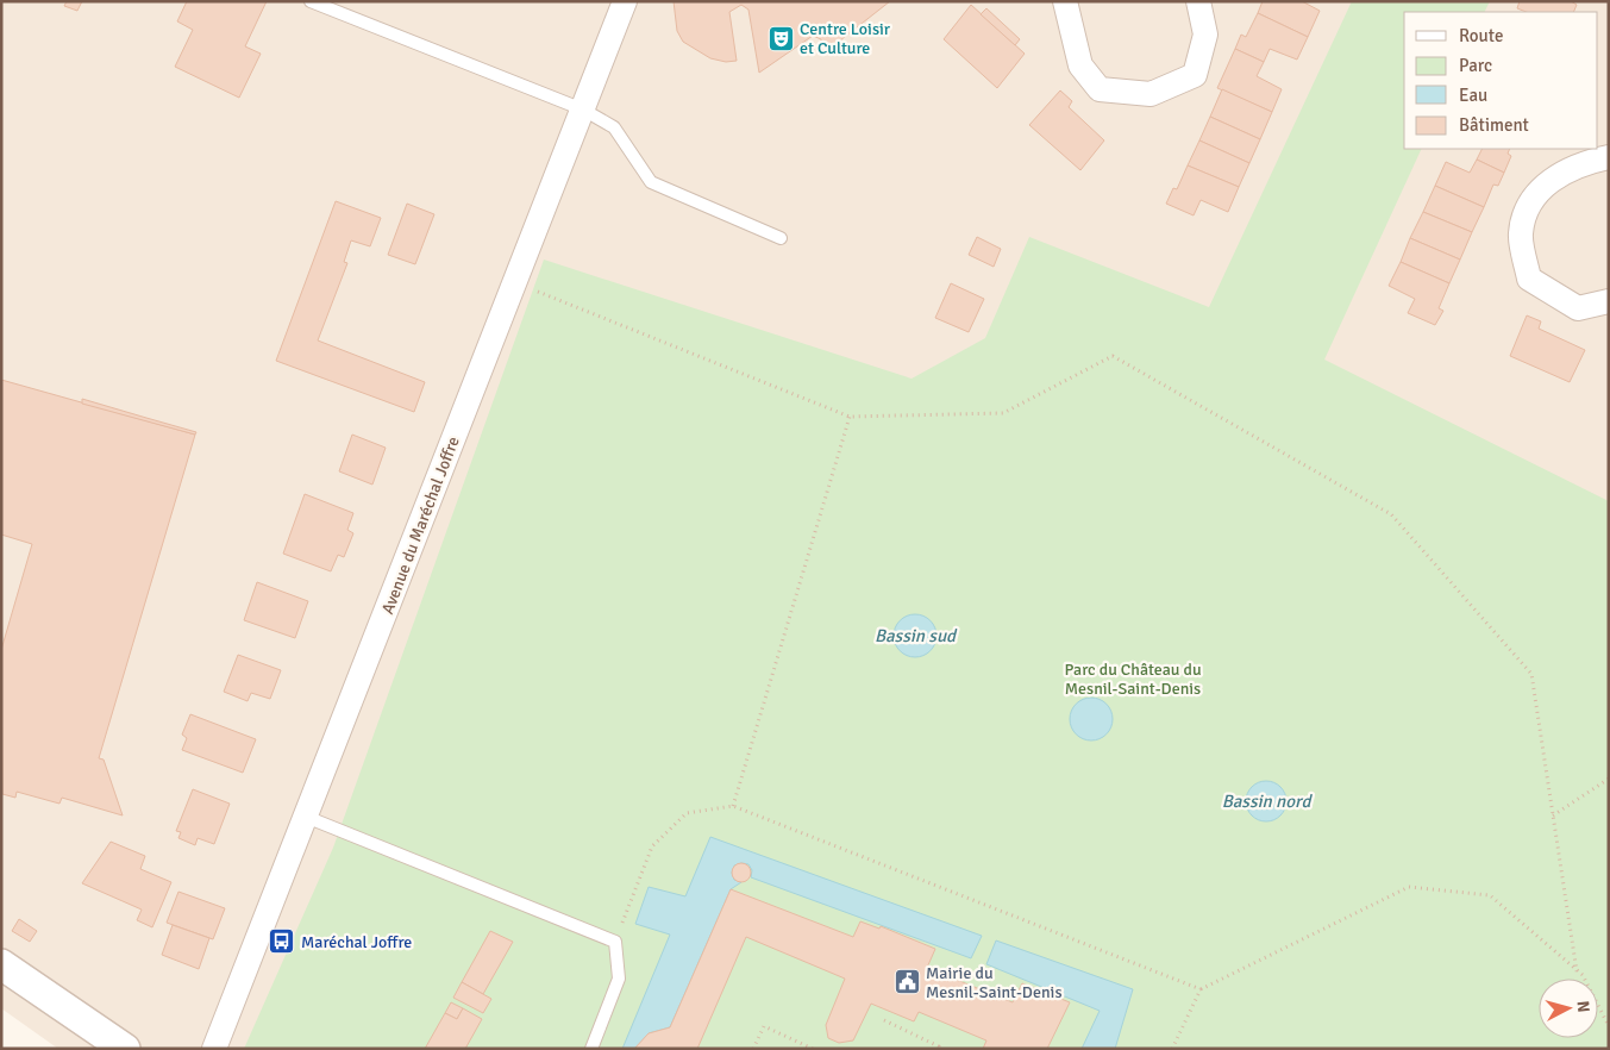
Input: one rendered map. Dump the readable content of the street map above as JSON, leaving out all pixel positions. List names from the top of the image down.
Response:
{
  "streets": {
    "street": ["Avenue du Maréchal Joffre"]
  },
  "water": ["Bassin sud", "Bassin nord"],
  "parks": ["Parc du Château du Mesnil-Saint-Denis"],
  "places": {
    "theatre": ["Centre Loisir et Culture"],
    "bus stop": ["Maréchal Joffre"],
    "public building": ["Mairie du Mesnil-Saint-Denis"]
  },
  "legend": [
    "Route",
    "Parc",
    "Eau",
    "Bâtiment"
  ],
  "north": "right"
}
